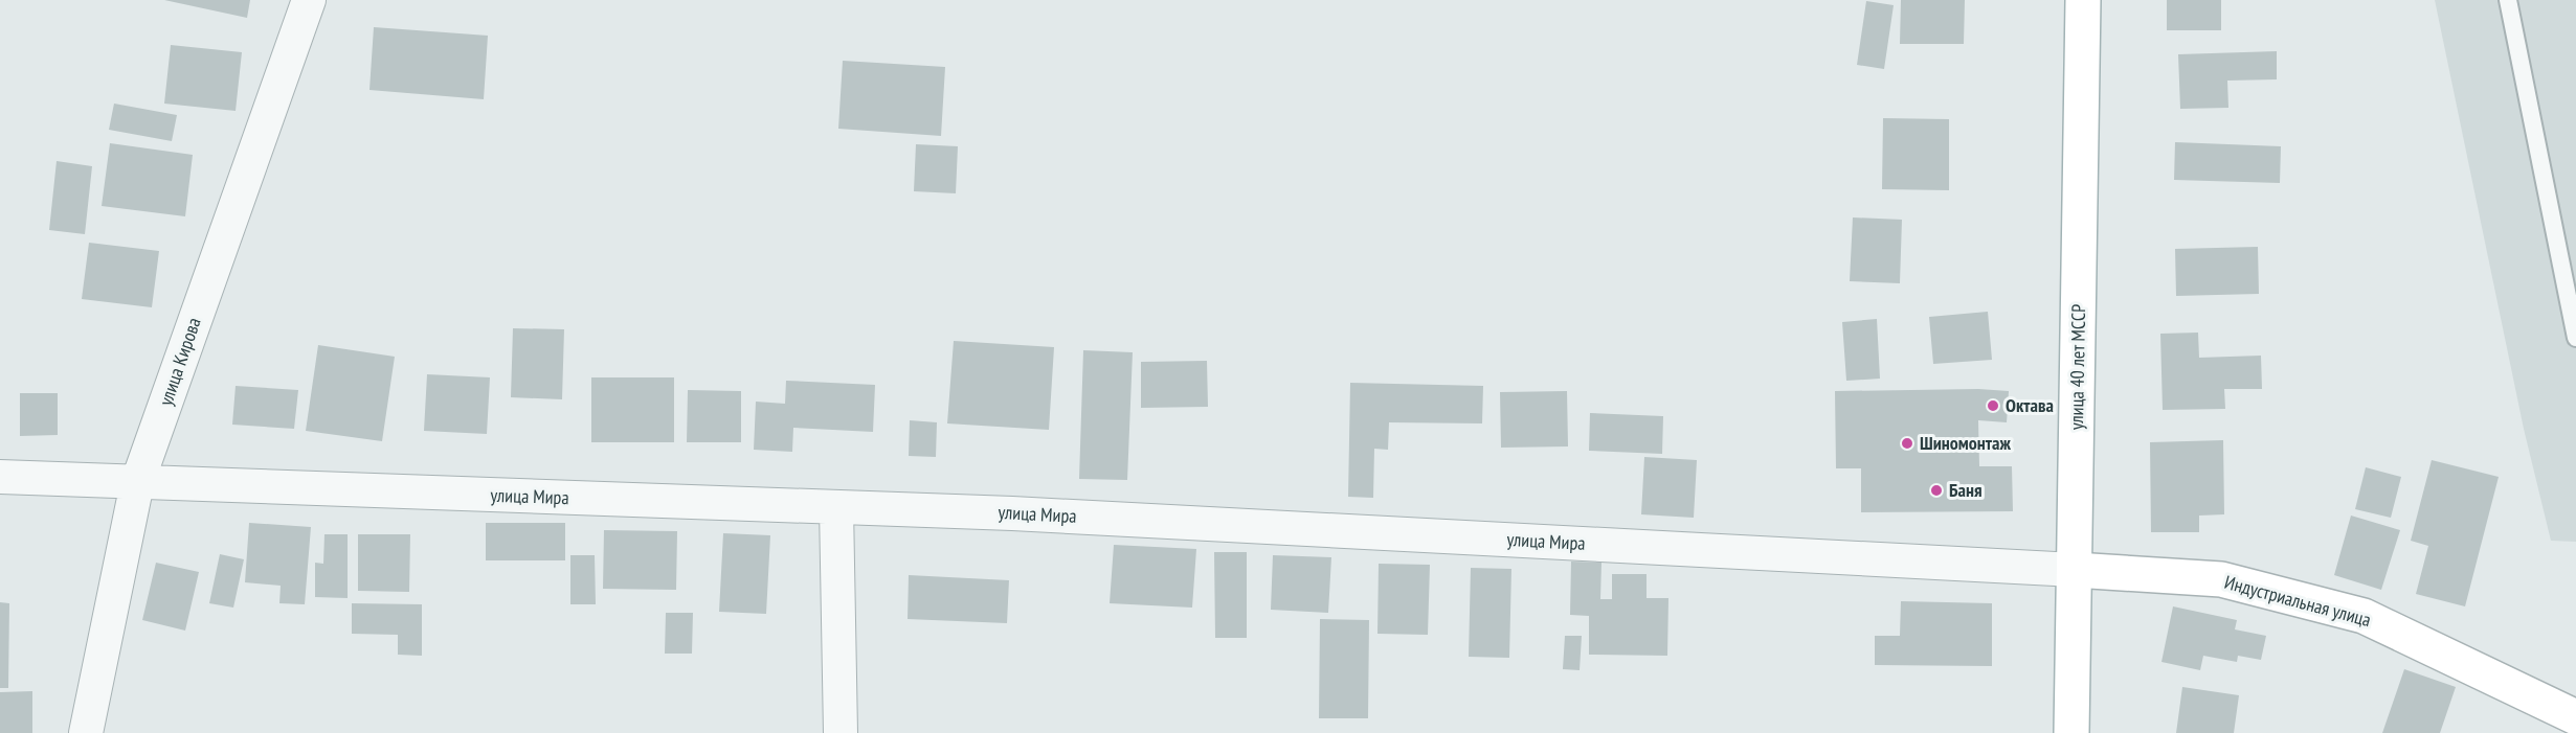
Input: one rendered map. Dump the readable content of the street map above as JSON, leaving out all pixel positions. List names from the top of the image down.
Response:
{
  "streets": {
    "main road": ["улица 40 лет МССР", "Индустриальная улица"],
    "street": ["улица Кирова", "улица Мира"]
  },
  "crossings": [
    ["улица Кирова", "улица Мира"],
    ["улица 40 лет МССР", "улица Мира"],
    ["улица 40 лет МССР", "Индустриальная улица"],
    ["улица Мира", "Индустриальная улица"]
  ],
  "places": ["Октава", "Шиномонтаж", "Баня"]
}
